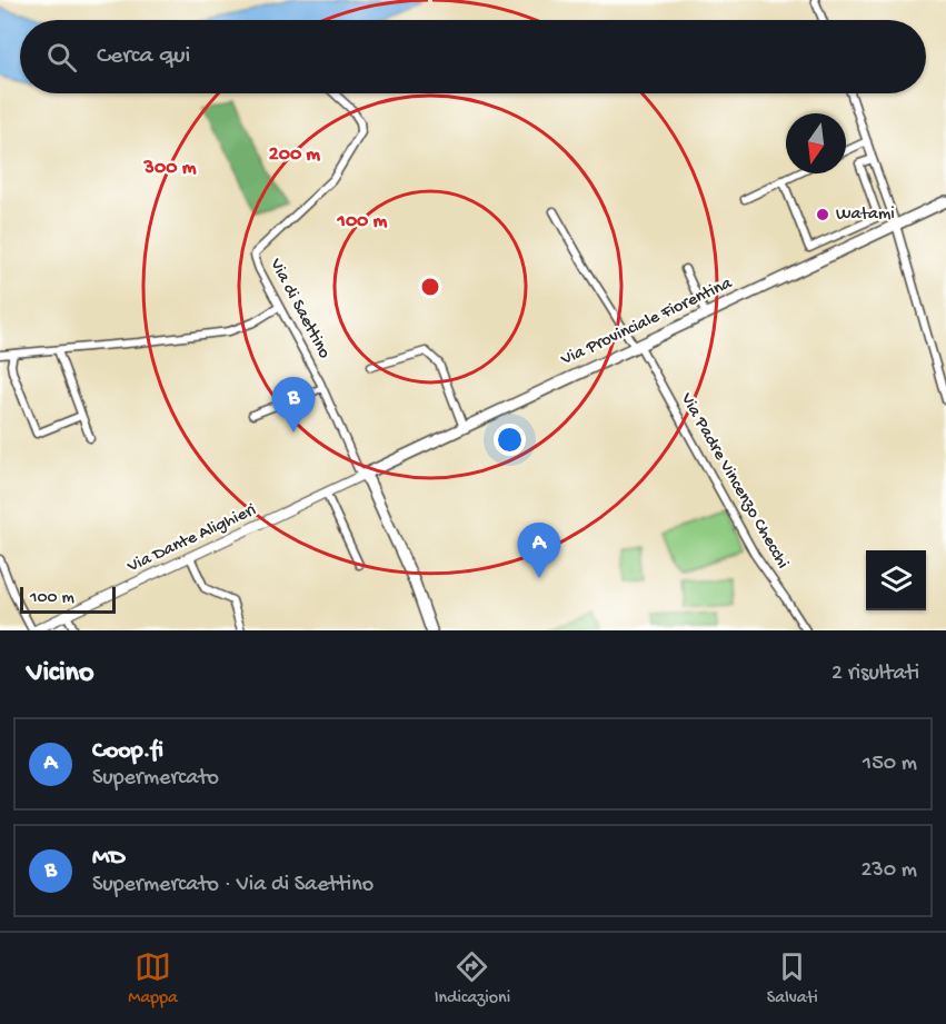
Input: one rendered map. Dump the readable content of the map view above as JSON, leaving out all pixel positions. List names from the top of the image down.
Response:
{
  "streets": {
    "main road": ["Via Provinciale Fiorentina"],
    "street": ["Via di Saettino", "Via Padre Vincenzo Checchi", "Via Dante Alighieri"]
  },
  "crossings": [
    ["Via di Saettino", "Via Provinciale Fiorentina"],
    ["Via di Saettino", "Via Dante Alighieri"],
    ["Via Provinciale Fiorentina", "Via Padre Vincenzo Checchi"],
    ["Via Provinciale Fiorentina", "Via Dante Alighieri"]
  ],
  "places": ["Watami"],
  "scale_bar": "100 m",
  "north": "bottom",
  "page": {
    "search": "Cerca qui",
    "pins": ["B", "A"],
    "scale": "100 m",
    "heading": ["Vicino", "2 risultati"],
    "list": [
      {
        "mark": "A",
        "name": "Coop.fi",
        "note": "Supermercato",
        "value": "150 m"
      },
      {
        "mark": "B",
        "name": "MD",
        "note": "Supermercato · Via di Saettino",
        "value": "230 m"
      }
    ],
    "nav": ["Mappa", "Indicazioni", "Salvati"]
  },
  "rings": ["200 m", "300 m", "100 m"]
}
